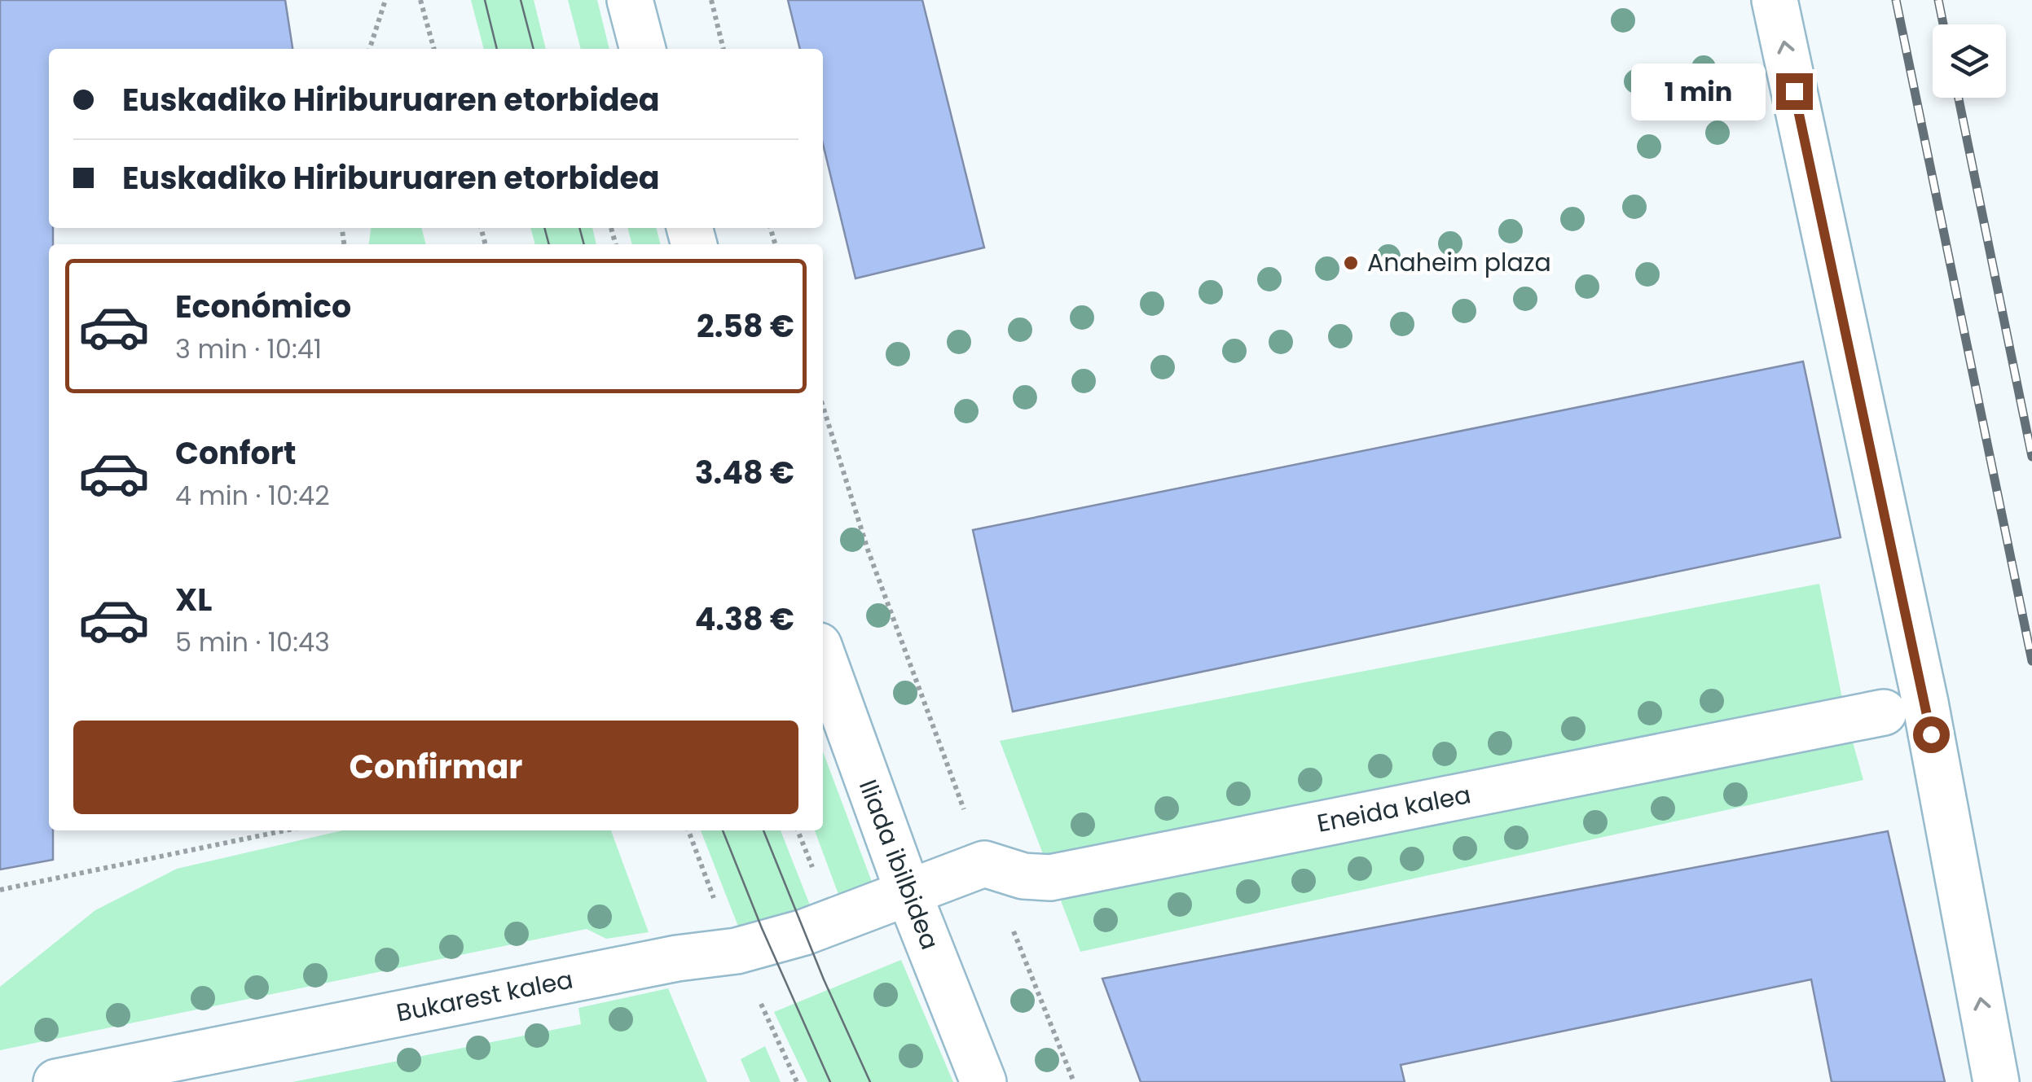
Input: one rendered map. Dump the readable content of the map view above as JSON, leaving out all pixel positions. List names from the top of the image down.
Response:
{
  "streets": {
    "street": ["Eneida kalea", "Iliada ibilbidea", "Bukarest kalea"]
  },
  "crossings": [
    ["Iliada ibilbidea", "Bukarest kalea"]
  ],
  "places": ["Anaheim plaza"],
  "page": {
    "banner": ["Euskadiko Hiriburuaren etorbidea", "Euskadiko Hiriburuaren etorbidea"],
    "bubble": "1 min",
    "list": [
      {
        "name": "Económico",
        "note": "3 min · 10:41",
        "value": "2.58 €"
      },
      {
        "name": "Confort",
        "note": "4 min · 10:42",
        "value": "3.48 €"
      },
      {
        "name": "XL",
        "note": "5 min · 10:43",
        "value": "4.38 €"
      }
    ],
    "buttons": "Confirmar"
  }
}
